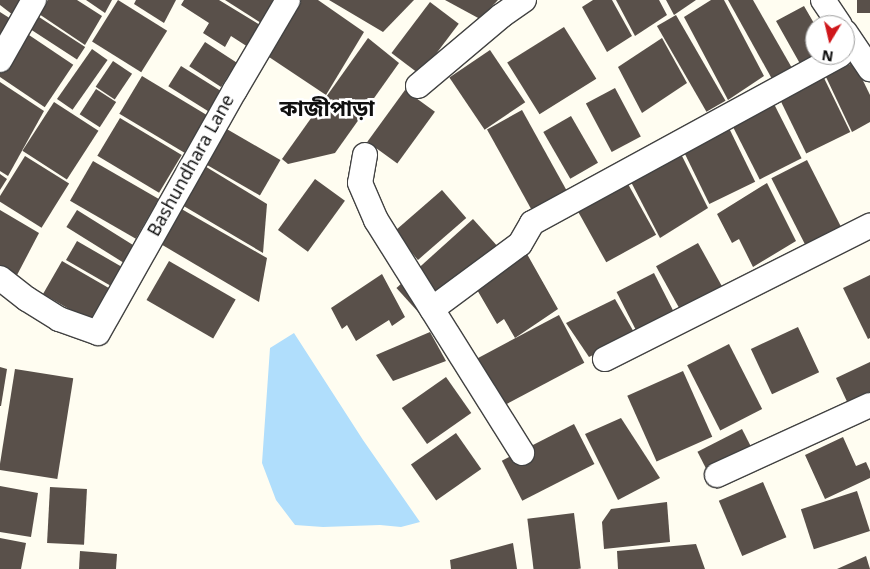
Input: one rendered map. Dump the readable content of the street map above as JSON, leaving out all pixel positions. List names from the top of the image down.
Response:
{
  "streets": {
    "street": ["Bashundhara Lane"]
  },
  "districts": ["কাজীপাড়া"],
  "north": "bottom"
}
